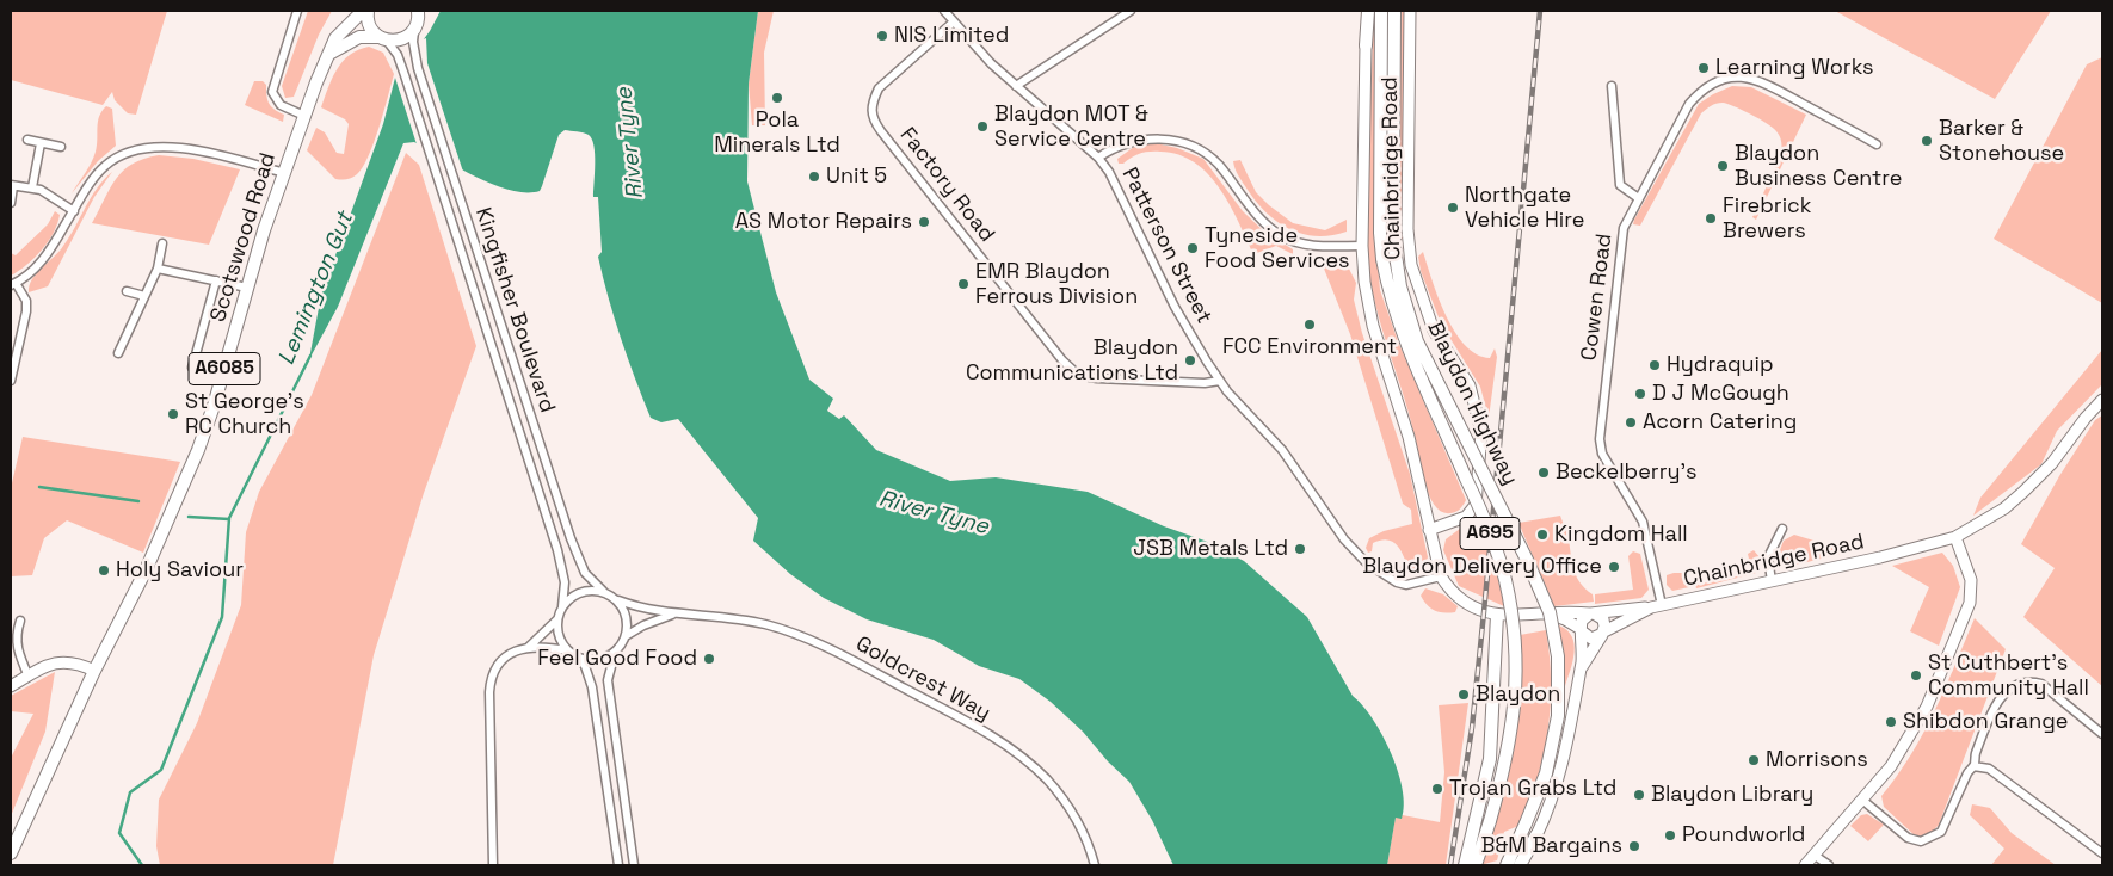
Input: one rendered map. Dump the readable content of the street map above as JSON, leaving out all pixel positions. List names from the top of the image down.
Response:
{
  "streets": {
    "main road": [
      "Chainbridge Road",
      "Scotswood Road",
      "A6085",
      "Blaydon Highway",
      "A695"
    ],
    "street": [
      "Factory Road",
      "Patterson Street",
      "Cowen Road",
      "Kingfisher Boulevard",
      "Goldcrest Way"
    ]
  },
  "crossings": [
    ["Chainbridge Road", "Cowen Road"],
    ["Factory Road", "Patterson Street"],
    ["Scotswood Road", "A6085"]
  ],
  "water": ["River Tyne", "Lemington Gut"],
  "places": [
    "NIS Limited",
    "Learning Works",
    "Pola Minerals Ltd",
    "Blaydon MOT & Service Centre",
    "Barker & Stonehouse",
    "Blaydon Business Centre",
    "Unit 5",
    "Northgate Vehicle Hire",
    "Firebrick Brewers",
    "AS Motor Repairs",
    "Tyneside Food Services",
    "EMR Blaydon Ferrous Division",
    "FCC Environment",
    "Blaydon Communications Ltd",
    "Hydraquip",
    "D J McGough",
    "St George's RC Church",
    "Acorn Catering",
    "Beckelberry's",
    "Kingdom Hall",
    "JSB Metals Ltd",
    "Blaydon Delivery Office",
    "Holy Saviour",
    "Feel Good Food",
    "St Cuthbert's Community Hall",
    "Blaydon",
    "Shibdon Grange",
    "Morrisons",
    "Trojan Grabs Ltd",
    "Blaydon Library",
    "Poundworld",
    "B&M Bargains"
  ]
}
